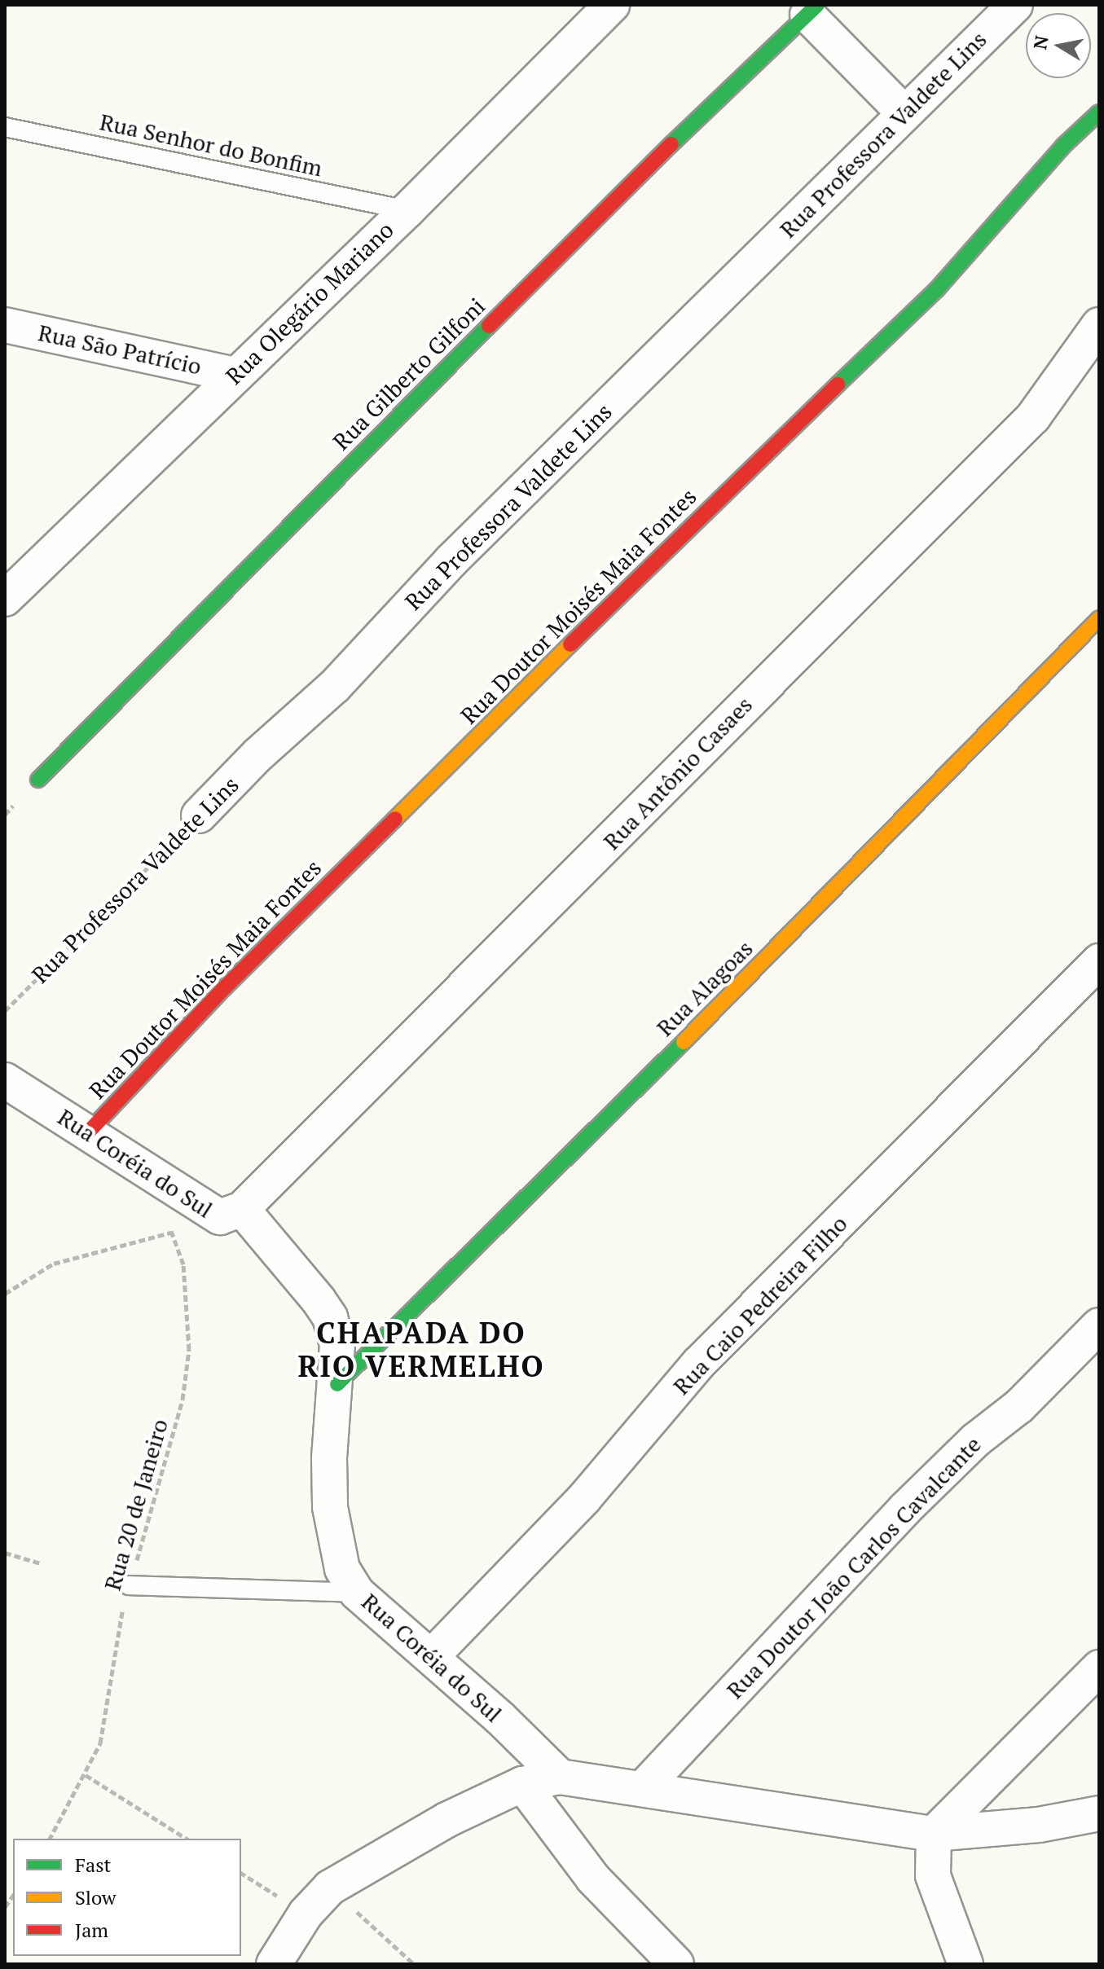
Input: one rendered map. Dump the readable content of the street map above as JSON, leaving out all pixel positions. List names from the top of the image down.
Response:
{
  "streets": {
    "street": [
      "Rua Professora Valdete Lins",
      "Rua Olegário Mariano",
      "Rua São Patrício",
      "Rua Gilberto Gilfoni",
      "Rua Doutor Moisés Maia Fontes",
      "Rua Antônio Casaes",
      "Rua Alagoas",
      "Rua Coréia do Sul",
      "Rua Caio Pedreira Filho",
      "Rua Doutor João Carlos Cavalcante"
    ],
    "lane": ["Rua Senhor do Bonfim"],
    "path": ["Rua 20 de Janeiro"]
  },
  "crossings": [
    ["Rua Senhor do Bonfim", "Rua Olegário Mariano"],
    ["Rua Olegário Mariano", "Rua São Patrício"],
    ["Rua Doutor Moisés Maia Fontes", "Rua Coréia do Sul"],
    ["Rua Antônio Casaes", "Rua Coréia do Sul"],
    ["Rua Alagoas", "Rua Coréia do Sul"],
    ["Rua Coréia do Sul", "Rua Caio Pedreira Filho"]
  ],
  "districts": ["CHAPADA DO RIO VERMELHO"],
  "legend": ["Fast", "Slow", "Jam"],
  "north": "left"
}
